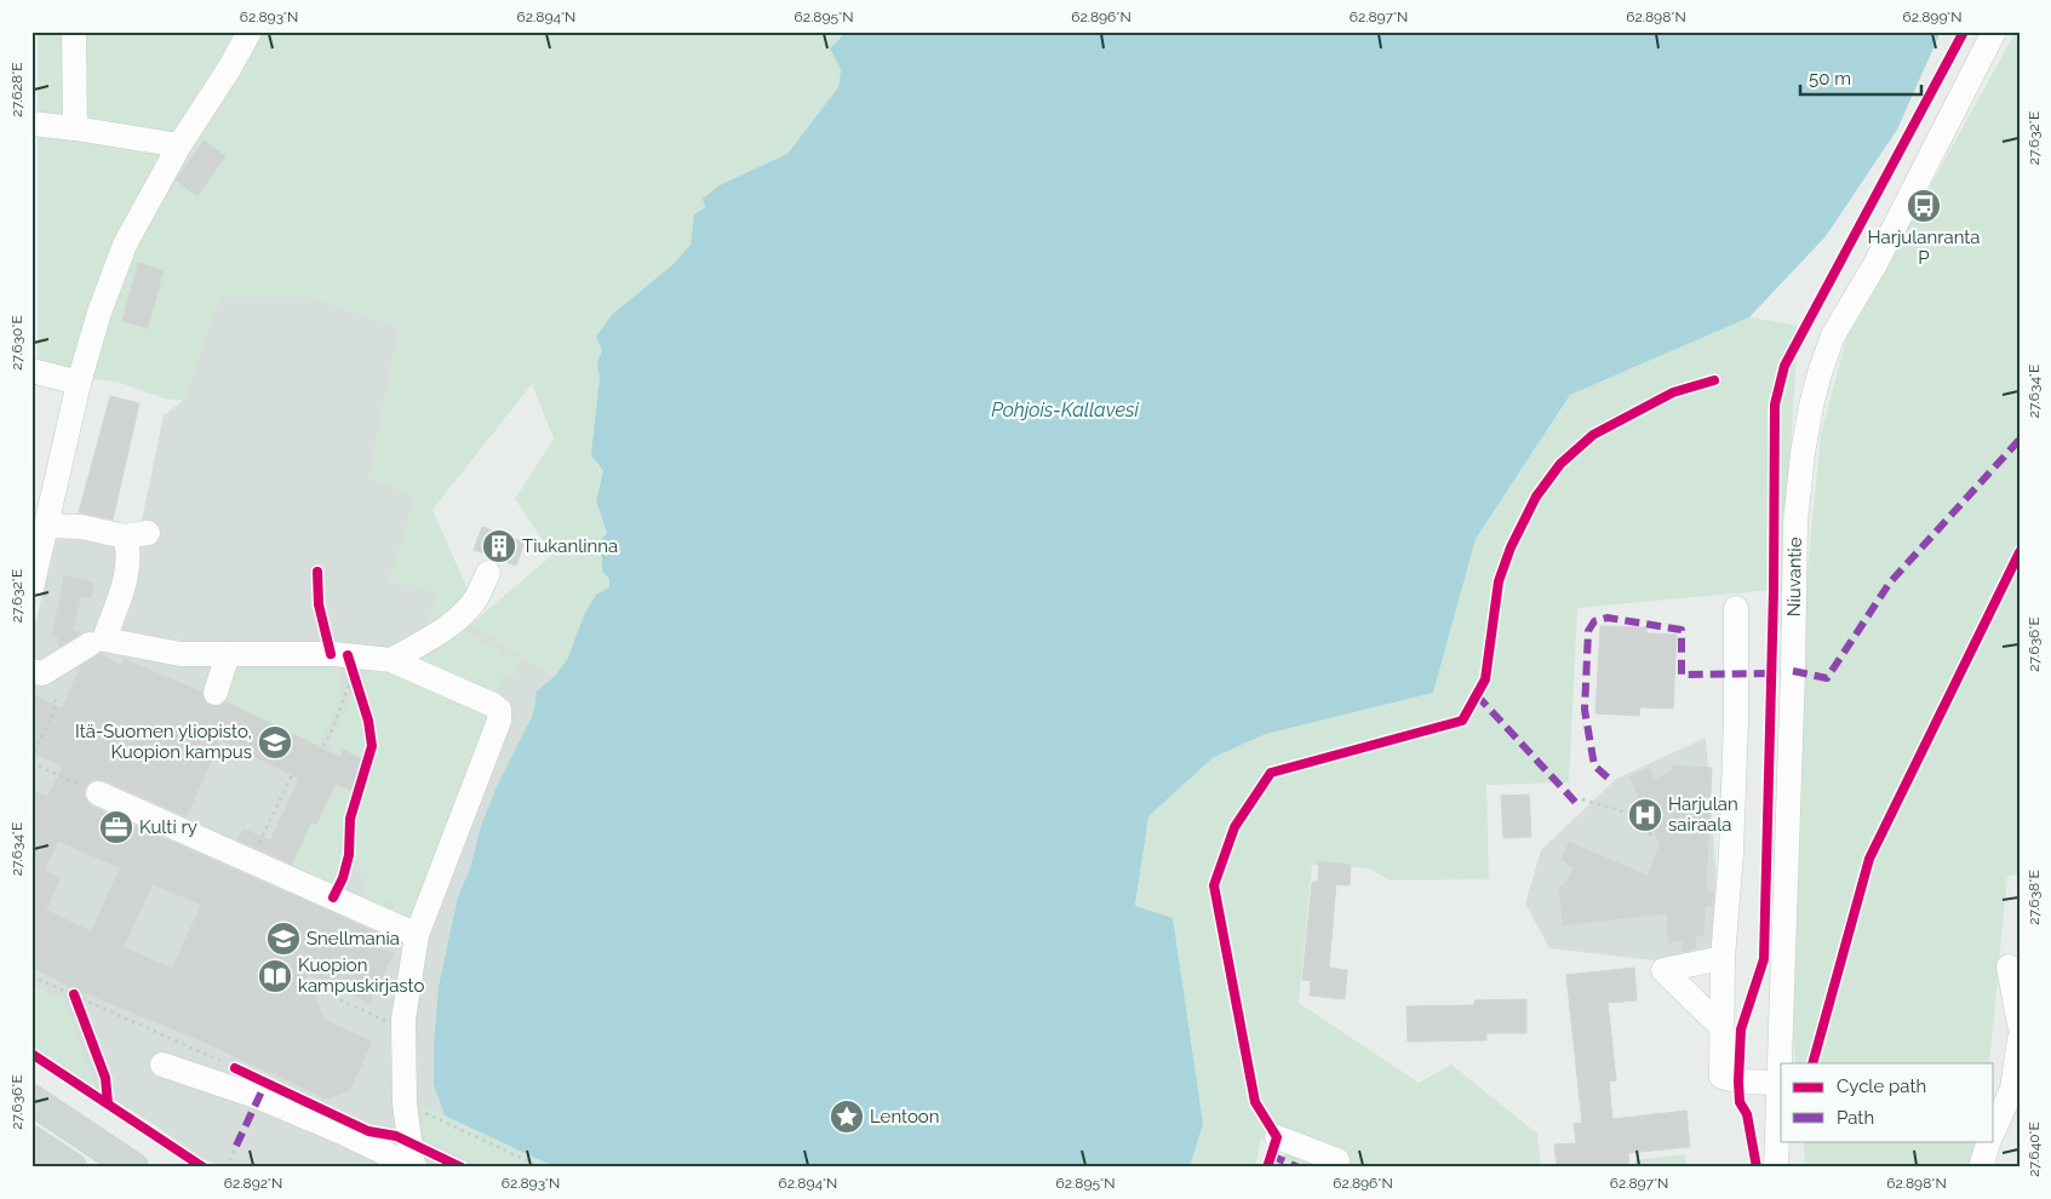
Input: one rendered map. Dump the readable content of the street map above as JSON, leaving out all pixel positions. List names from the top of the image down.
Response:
{
  "streets": {
    "street": ["Niuvantie"]
  },
  "water": ["Pohjois-Kallavesi"],
  "places": {
    "bus stop": ["Harjulanranta P"],
    "building": ["Tiukanlinna"],
    "school or university": ["Itä-Suomen yliopisto, Kuopion kampus", "Snellmania"],
    "hospital": ["Harjulan sairaala"],
    "office": ["Kulti ry"],
    "library": ["Kuopion kampuskirjasto"],
    "place": ["Lentoon"]
  },
  "legend": ["Cycle path", "Path"],
  "scale_bar": "50 m",
  "coordinates": [
    "62.893°N",
    "62.894°N",
    "62.895°N",
    "62.896°N",
    "62.897°N",
    "62.898°N",
    "62.899°N",
    "27.628°E",
    "27.632°E",
    "27.630°E",
    "27.634°E",
    "27.636°E",
    "27.638°E",
    "27.640°E",
    "62.892°N"
  ]
}
